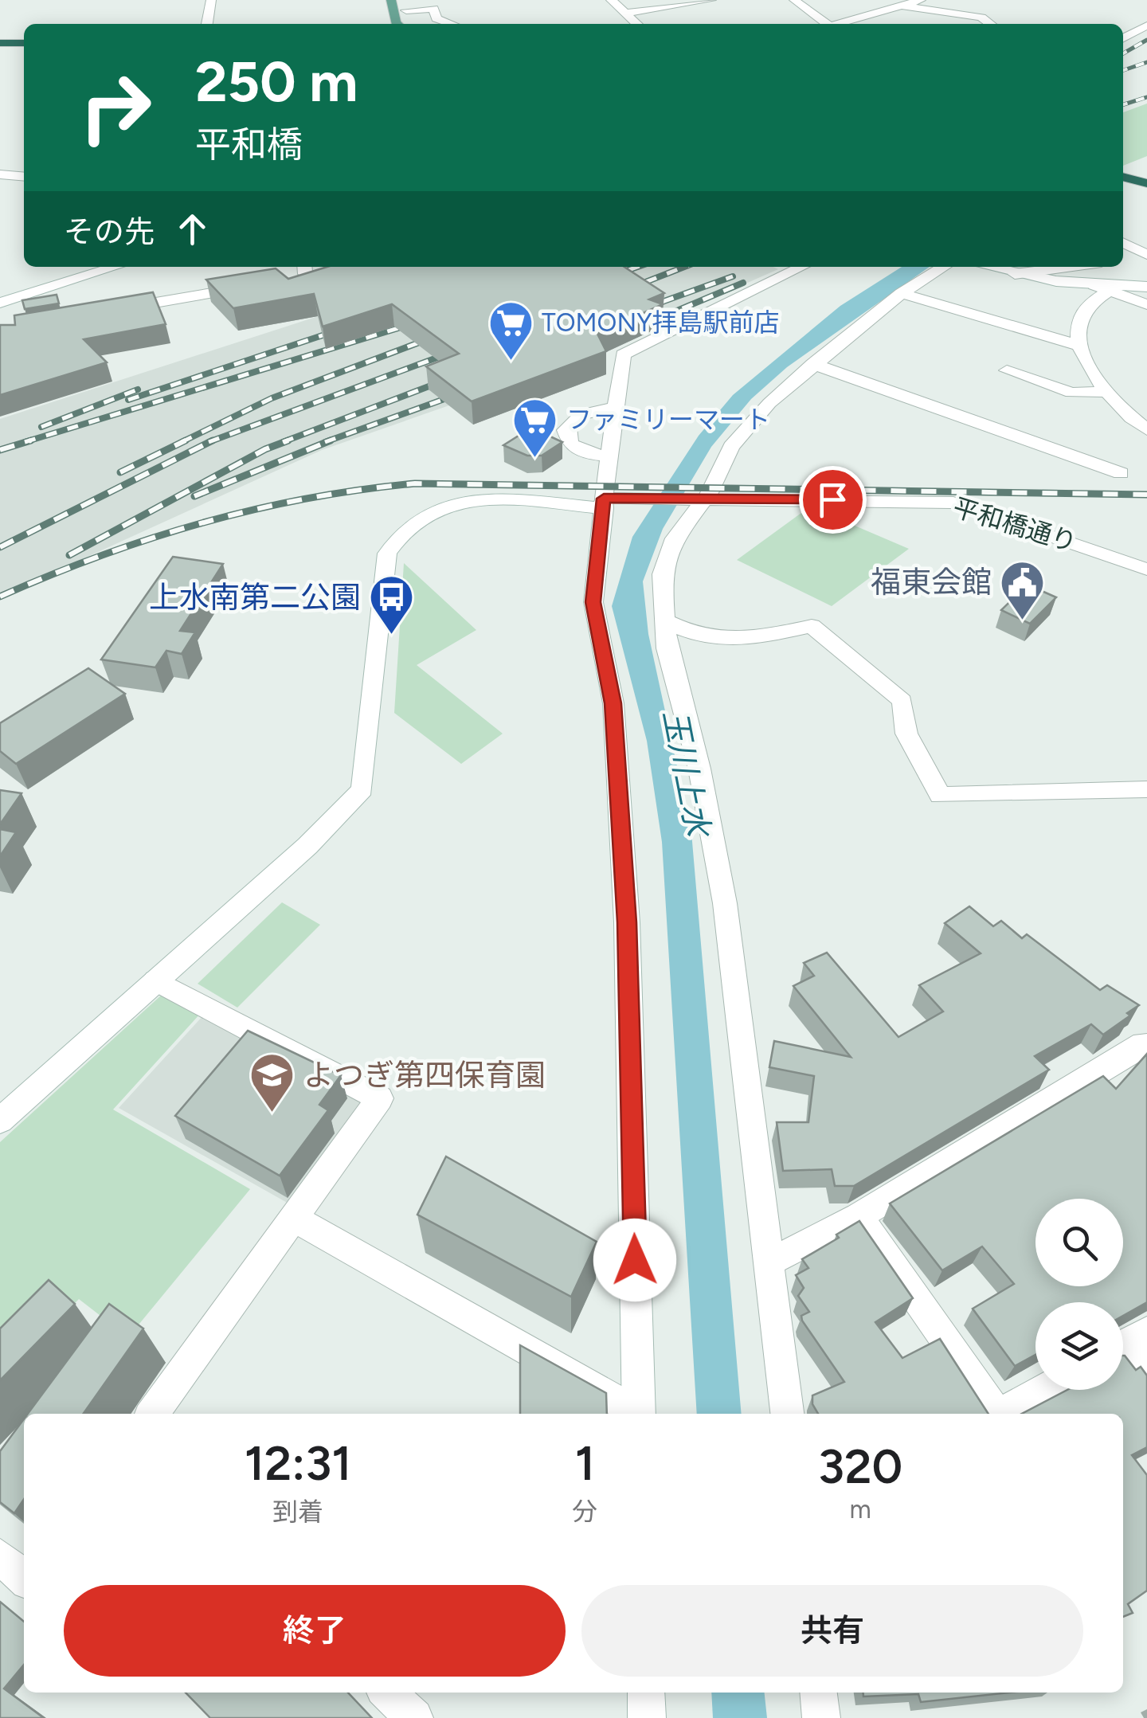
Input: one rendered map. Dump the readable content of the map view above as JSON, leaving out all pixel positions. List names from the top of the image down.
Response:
{
  "streets": {
    "street": ["平和橋通り"]
  },
  "water": ["玉川上水"],
  "places": {
    "supermarket": ["TOMONY拝島駅前店", "ファミリーマート"],
    "public building": ["福東会館"],
    "bus stop": ["上水南第二公園"],
    "school or university": ["よつぎ第四保育園"]
  },
  "page": {
    "turn": ["250 m", "平和橋"],
    "then": "その先",
    "eta": [
      "12:31",
      "到着",
      "1",
      "分",
      "320",
      "m"
    ],
    "buttons": ["終了", "共有"]
  }
}
